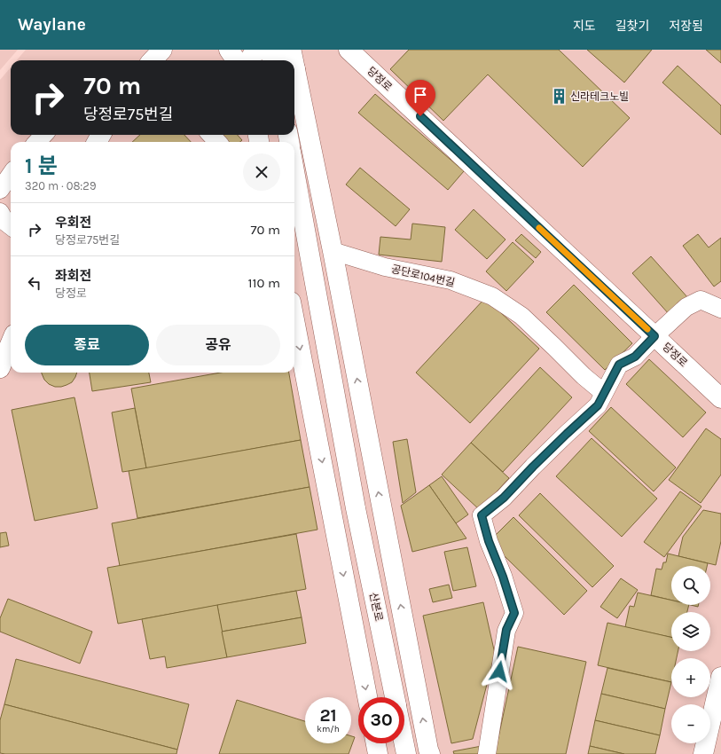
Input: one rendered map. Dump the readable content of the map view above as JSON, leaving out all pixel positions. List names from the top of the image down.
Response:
{
  "streets": {
    "street": ["당정로", "공단로104번길", "산본로"]
  },
  "places": {
    "building": ["신라테크노빌"]
  },
  "page": {
    "header": "Waylane",
    "nav": ["지도", "길찾기", "저장됨"],
    "turn": ["70 m", "당정로75번길"],
    "heading": ["1 분", "320 m · 08:29"],
    "list": [
      {
        "name": "우회전",
        "note": "당정로75번길",
        "value": "70 m"
      },
      {
        "name": "좌회전",
        "note": "당정로",
        "value": "110 m"
      }
    ],
    "buttons": ["종료", "공유"],
    "map_buttons": ["+", "−"],
    "speed": "21 km/h",
    "limit": "30"
  }
}
